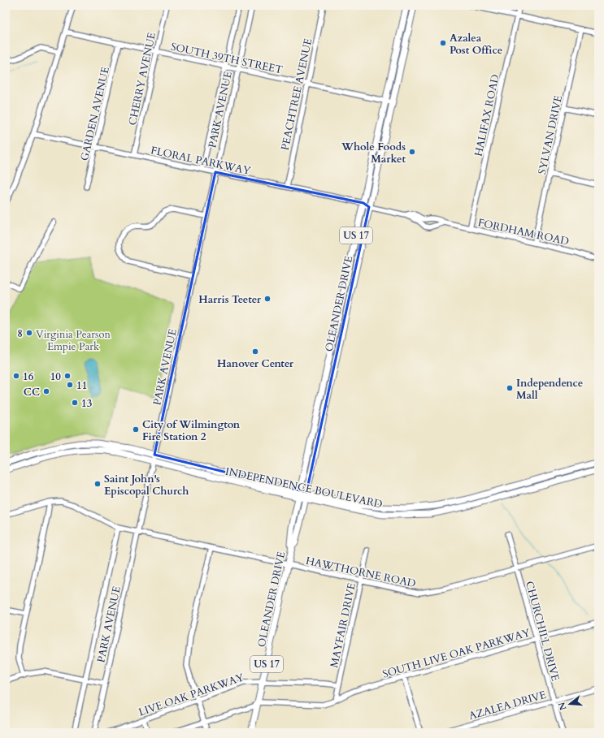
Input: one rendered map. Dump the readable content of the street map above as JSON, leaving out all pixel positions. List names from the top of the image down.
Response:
{
  "streets": {
    "main road": ["US 17", "OLEANDER DRIVE", "INDEPENDENCE BOULEVARD"],
    "street": [
      "SOUTH 39TH STREET",
      "CHERRY AVENUE",
      "PEACHTREE AVENUE",
      "PARK AVENUE",
      "GARDEN AVENUE",
      "HALIFAX ROAD",
      "SYLVAN DRIVE",
      "FLORAL PARKWAY",
      "FORDHAM ROAD",
      "HAWTHORNE ROAD",
      "MAYFAIR DRIVE",
      "CHURCHILL DRIVE",
      "SOUTH LIVE OAK PARKWAY",
      "LIVE OAK PARKWAY",
      "AZALEA DRIVE"
    ]
  },
  "crossings": [
    ["SOUTH 39TH STREET", "CHERRY AVENUE"],
    ["SOUTH 39TH STREET", "PEACHTREE AVENUE"],
    ["SOUTH 39TH STREET", "PARK AVENUE"],
    ["SOUTH 39TH STREET", "GARDEN AVENUE"],
    ["SOUTH 39TH STREET", "OLEANDER DRIVE"],
    ["CHERRY AVENUE", "FLORAL PARKWAY"],
    ["PEACHTREE AVENUE", "FLORAL PARKWAY"],
    ["PARK AVENUE", "FLORAL PARKWAY"],
    ["PARK AVENUE", "INDEPENDENCE BOULEVARD"],
    ["PARK AVENUE", "HAWTHORNE ROAD"],
    ["GARDEN AVENUE", "FLORAL PARKWAY"],
    ["HALIFAX ROAD", "FORDHAM ROAD"],
    ["SYLVAN DRIVE", "FORDHAM ROAD"],
    ["FLORAL PARKWAY", "FORDHAM ROAD"],
    ["FLORAL PARKWAY", "OLEANDER DRIVE"],
    ["FORDHAM ROAD", "OLEANDER DRIVE"],
    ["OLEANDER DRIVE", "INDEPENDENCE BOULEVARD"],
    ["OLEANDER DRIVE", "HAWTHORNE ROAD"],
    ["OLEANDER DRIVE", "LIVE OAK PARKWAY"],
    ["HAWTHORNE ROAD", "MAYFAIR DRIVE"],
    ["HAWTHORNE ROAD", "CHURCHILL DRIVE"],
    ["MAYFAIR DRIVE", "LIVE OAK PARKWAY"],
    ["CHURCHILL DRIVE", "SOUTH LIVE OAK PARKWAY"],
    ["CHURCHILL DRIVE", "AZALEA DRIVE"]
  ],
  "parks": ["Virginia Pearson Empie Park"],
  "places": [
    "Azalea Post Office",
    "Whole Foods Market",
    "Harris Teeter",
    "8",
    "Hanover Center",
    "16",
    "10",
    "11",
    "Independence Mall",
    "CC",
    "13",
    "City of Wilmington Fire Station 2",
    "Saint John's Episcopal Church"
  ],
  "north": "left"
}
